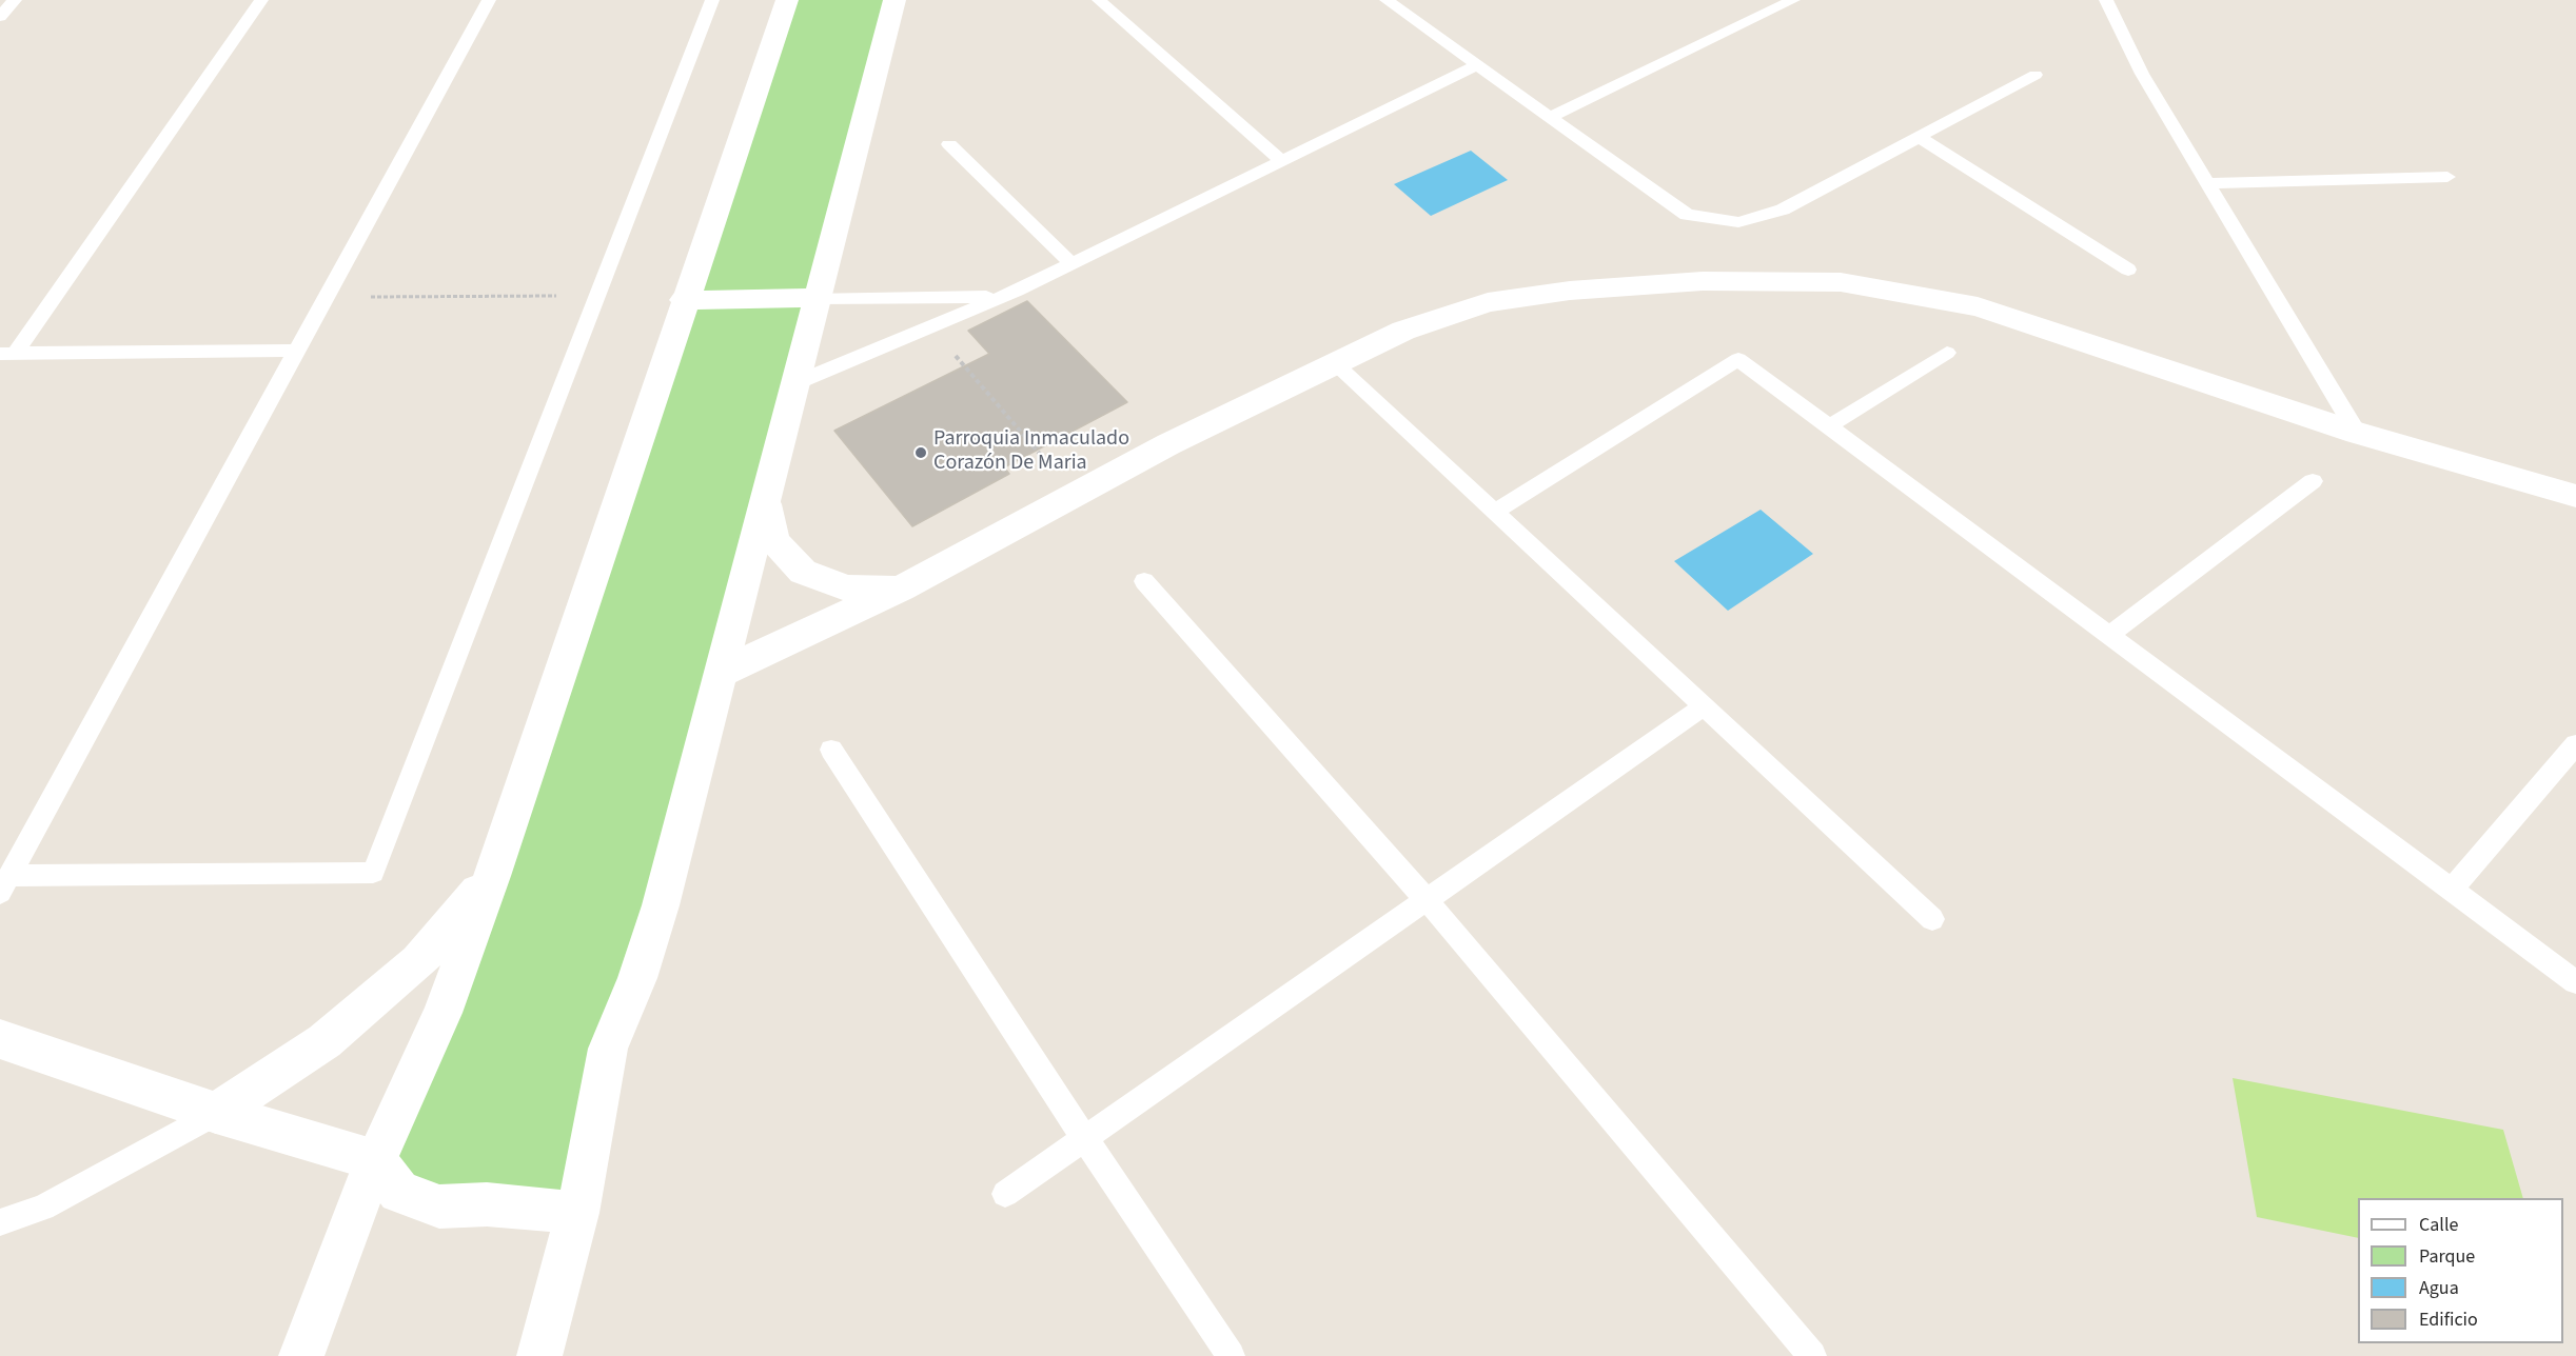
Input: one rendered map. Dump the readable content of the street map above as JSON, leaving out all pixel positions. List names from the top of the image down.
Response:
{
  "places": ["Parroquia Inmaculado Corazón De Maria"],
  "legend": [
    "Calle",
    "Parque",
    "Agua",
    "Edificio"
  ]
}
